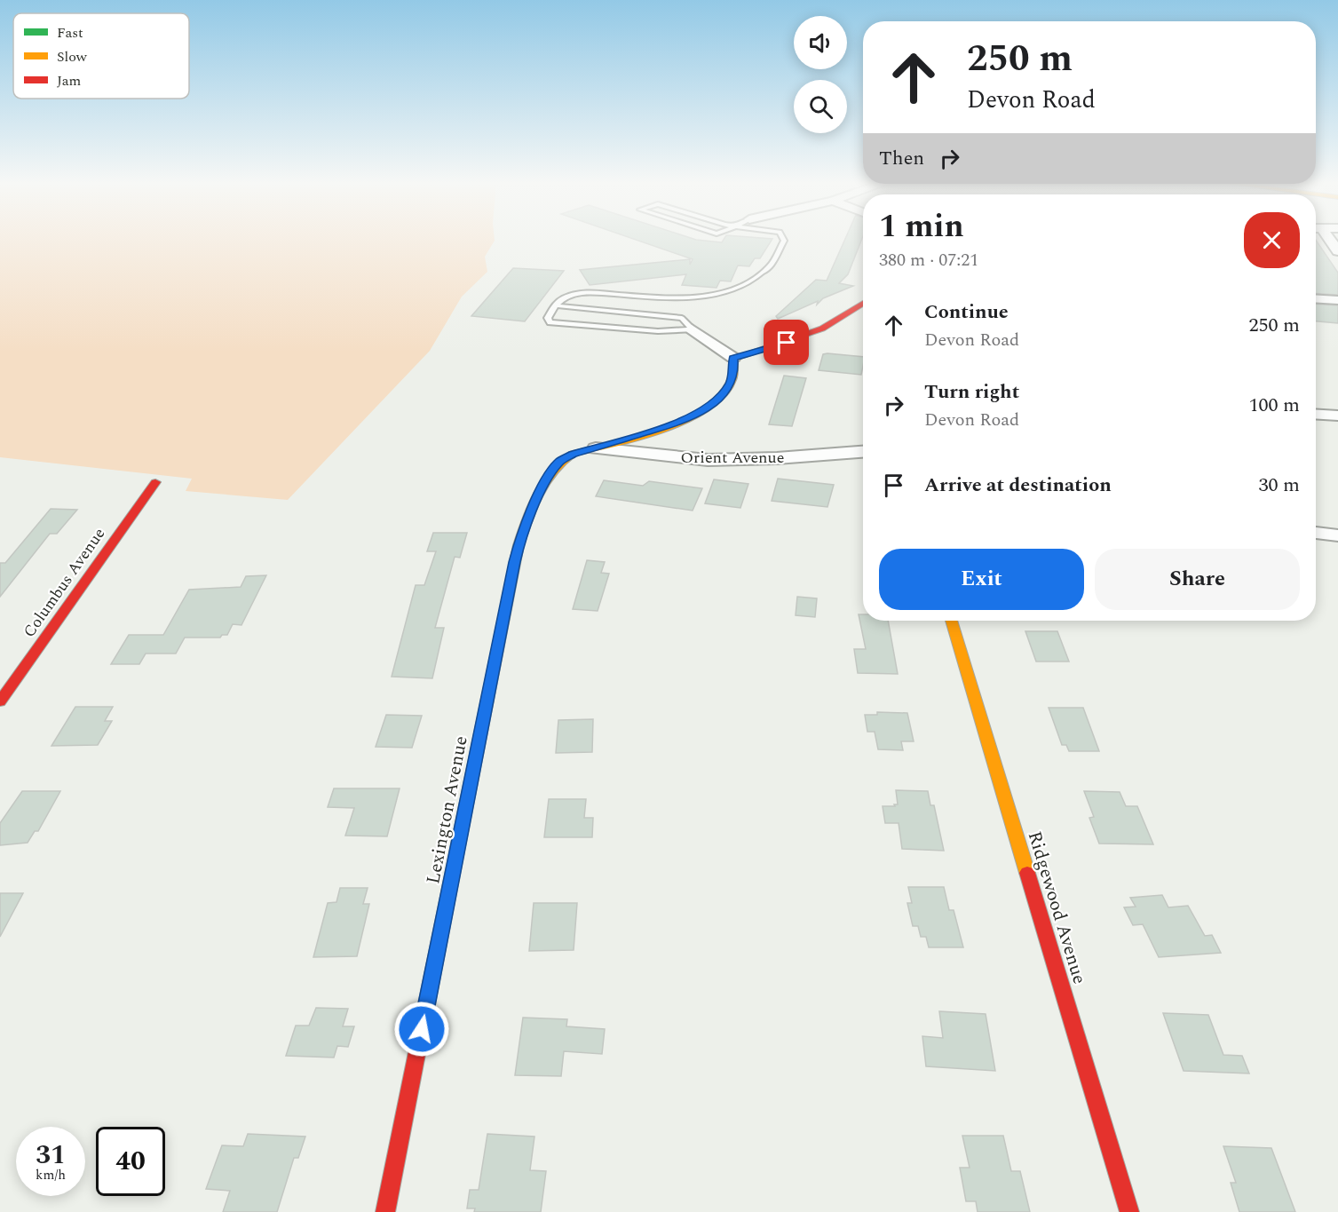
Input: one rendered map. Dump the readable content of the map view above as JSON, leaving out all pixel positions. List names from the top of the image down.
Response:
{
  "streets": {
    "street": [
      "Orient Avenue",
      "Columbus Avenue",
      "Lexington Avenue",
      "Ridgewood Avenue"
    ]
  },
  "crossings": [
    ["Orient Avenue", "Lexington Avenue"]
  ],
  "legend": ["Fast", "Slow", "Jam"],
  "page": {
    "turn": ["250 m", "Devon Road"],
    "then": "Then",
    "heading": ["1 min", "380 m · 07:21"],
    "list": [
      {
        "name": "Continue",
        "note": "Devon Road",
        "value": "250 m"
      },
      {
        "name": "Turn right",
        "note": "Devon Road",
        "value": "100 m"
      },
      {
        "name": "Arrive at destination",
        "value": "30 m"
      }
    ],
    "buttons": ["Exit", "Share"],
    "speed": "31 km/h",
    "limit": "40"
  }
}
